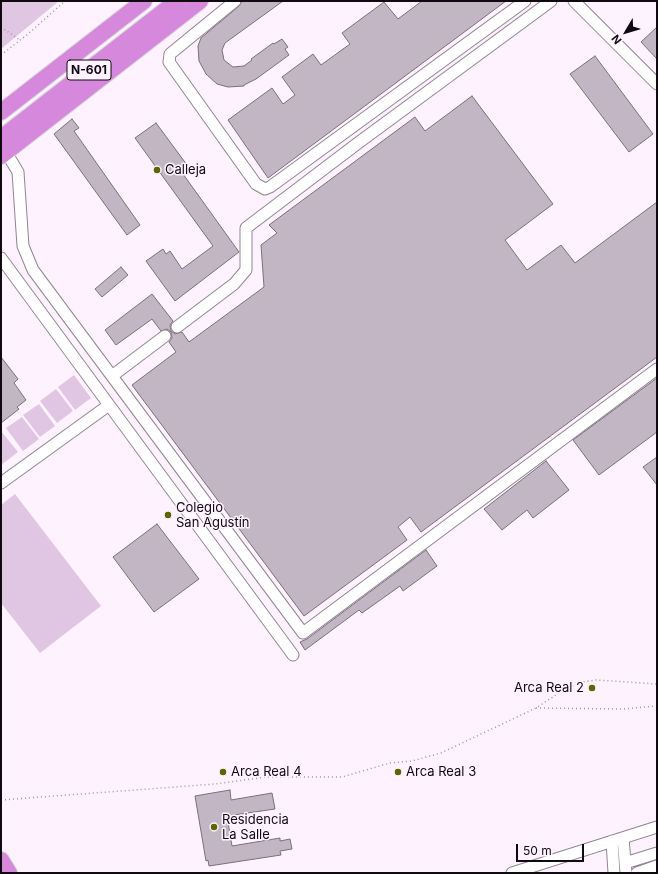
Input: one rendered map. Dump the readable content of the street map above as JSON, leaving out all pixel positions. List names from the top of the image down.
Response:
{
  "streets": {
    "highway": ["N-601"]
  },
  "places": [
    "Calleja",
    "Colegio San Agustín",
    "Arca Real 2",
    "Arca Real 4",
    "Arca Real 3",
    "Residencia La Salle"
  ],
  "scale_bar": "50 m",
  "north": "bottom left"
}
